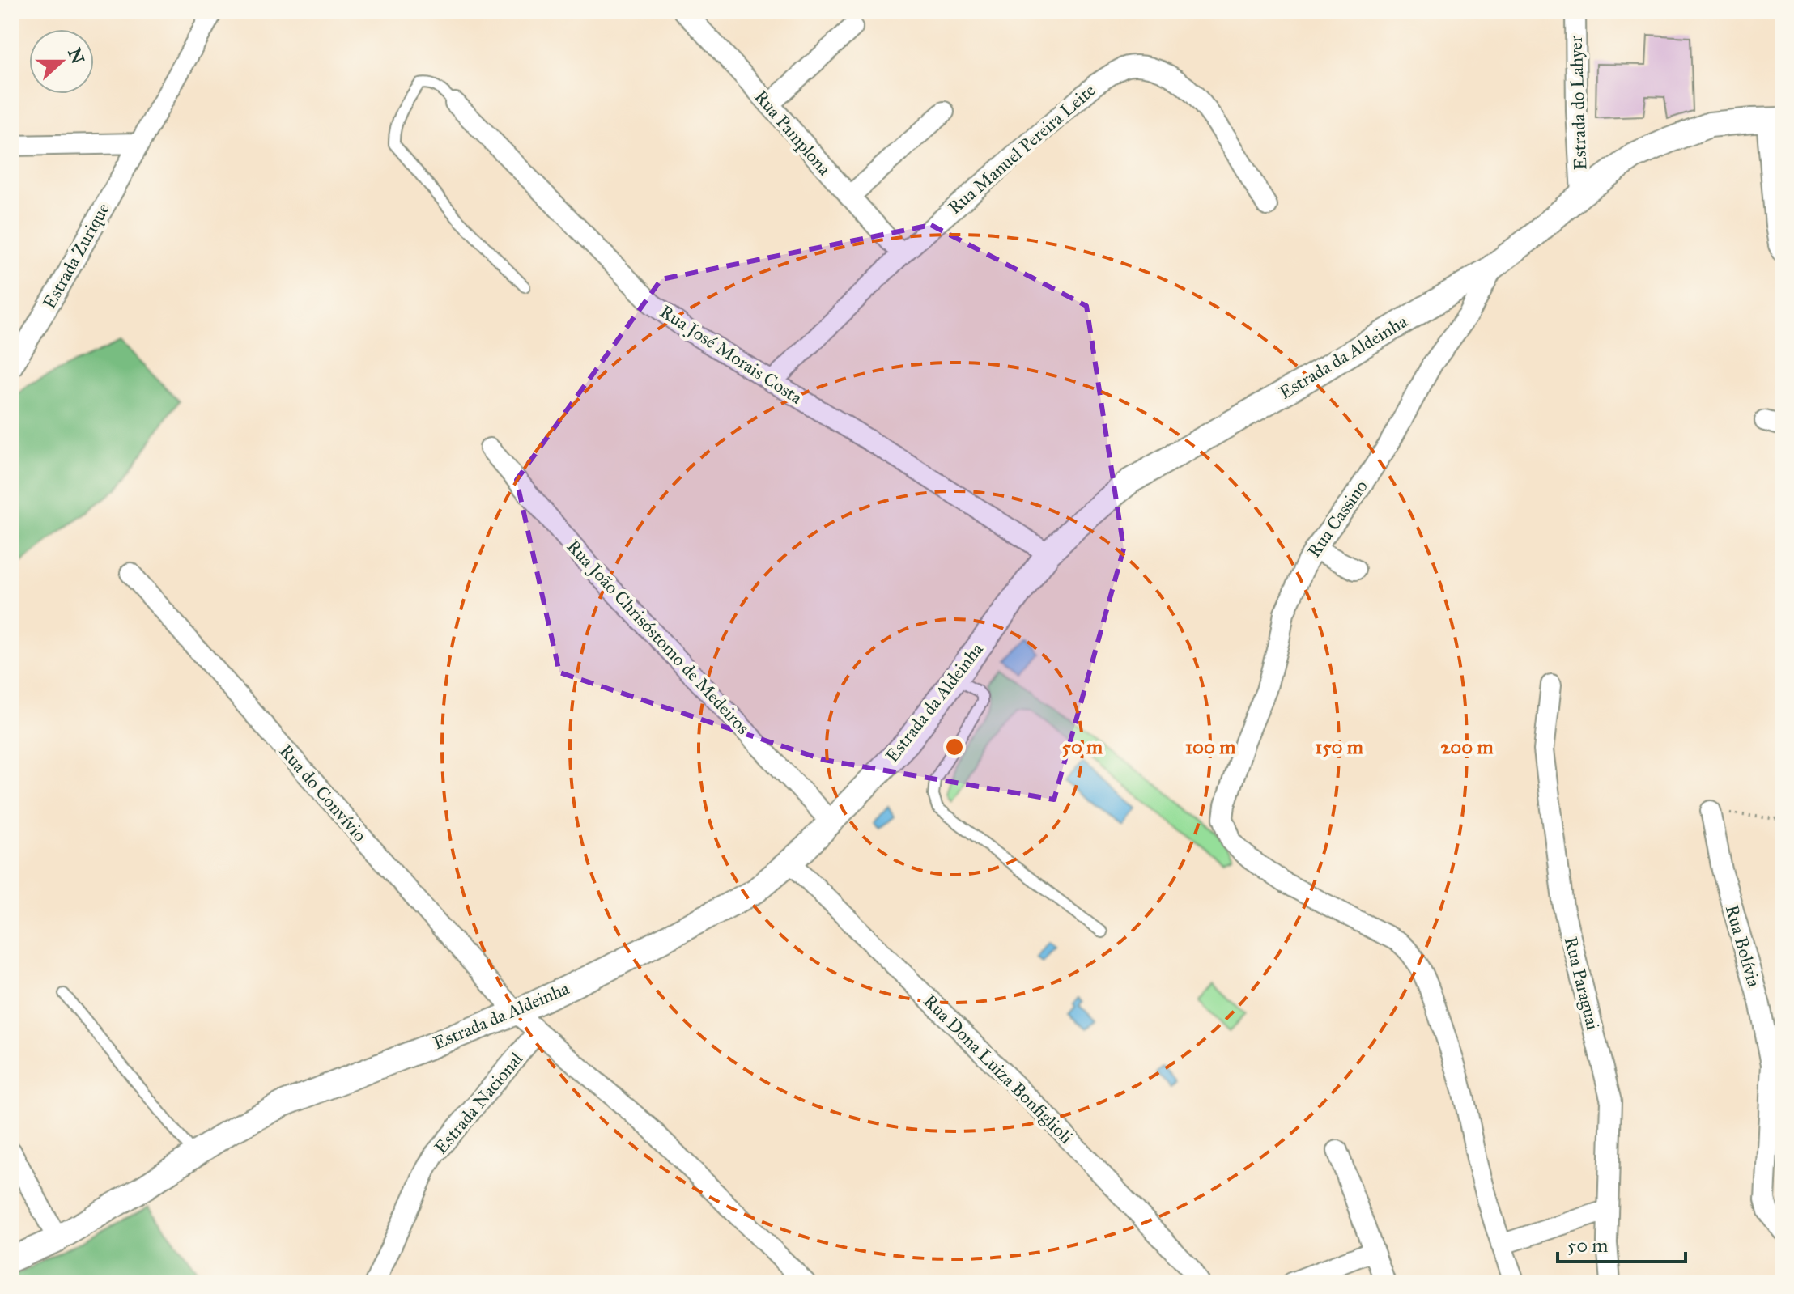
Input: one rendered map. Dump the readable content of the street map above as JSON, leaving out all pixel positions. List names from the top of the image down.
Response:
{
  "streets": {
    "street": [
      "Estrada do Lahyer",
      "Rua Pamplona",
      "Rua Manuel Pereira Leite",
      "Estrada Zurique",
      "Rua José Morais Costa",
      "Estrada da Aldeinha",
      "Rua Cassino",
      "Rua João Chrisóstomo de Medeiros",
      "Rua do Convívio",
      "Rua Bolívia",
      "Rua Paraguai",
      "Rua Dona Luiza Bonfiglioli",
      "Estrada Nacional"
    ]
  },
  "crossings": [
    ["Estrada do Lahyer", "Estrada da Aldeinha"],
    ["Rua Pamplona", "Rua Manuel Pereira Leite"],
    ["Rua Manuel Pereira Leite", "Rua José Morais Costa"],
    ["Rua José Morais Costa", "Estrada da Aldeinha"],
    ["Estrada da Aldeinha", "Rua Cassino"],
    ["Estrada da Aldeinha", "Rua João Chrisóstomo de Medeiros"],
    ["Estrada da Aldeinha", "Rua do Convívio"],
    ["Estrada da Aldeinha", "Rua Dona Luiza Bonfiglioli"],
    ["Rua do Convívio", "Estrada Nacional"]
  ],
  "scale_bar": "50 m",
  "north": "right",
  "rings": [
    "50 m",
    "100 m",
    "150 m",
    "200 m"
  ]
}
